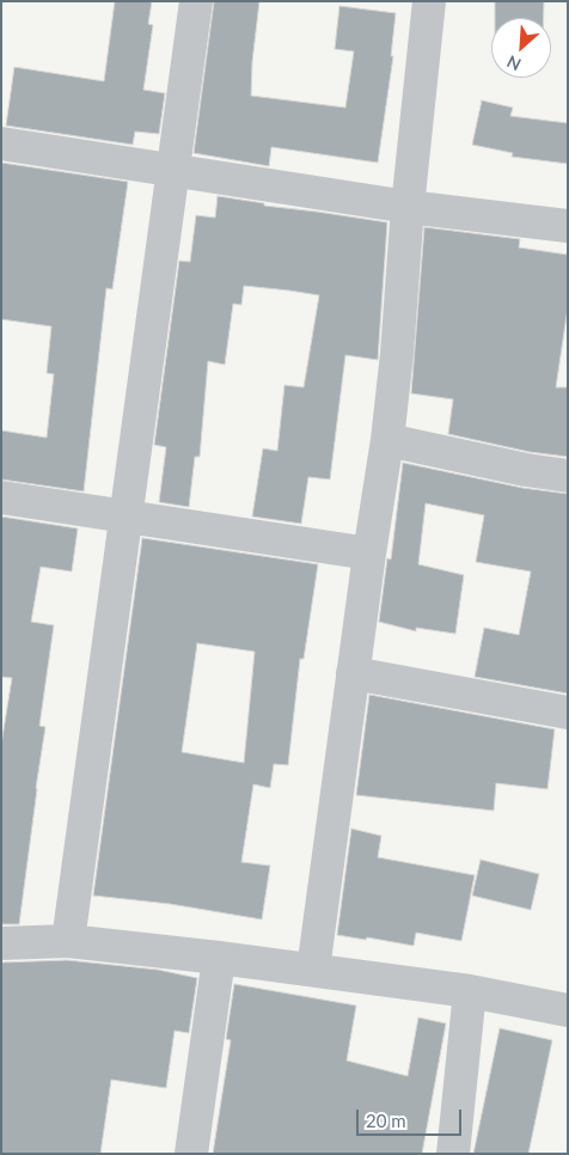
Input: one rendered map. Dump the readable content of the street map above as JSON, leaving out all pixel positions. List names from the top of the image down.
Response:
{
  "scale_bar": "20 m",
  "north": "bottom left"
}
